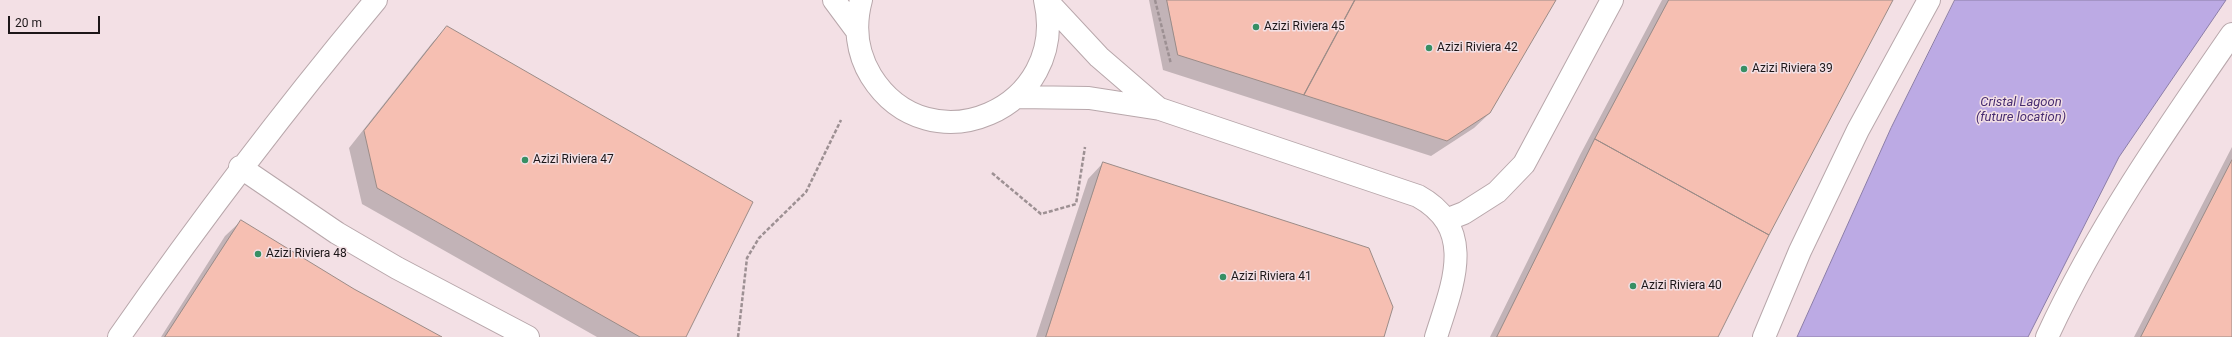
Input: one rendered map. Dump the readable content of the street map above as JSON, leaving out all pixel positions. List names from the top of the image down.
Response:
{
  "water": ["Cristal Lagoon (future location)"],
  "places": [
    "Azizi Riviera 45",
    "Azizi Riviera 42",
    "Azizi Riviera 39",
    "Azizi Riviera 47",
    "Azizi Riviera 48",
    "Azizi Riviera 41",
    "Azizi Riviera 40"
  ],
  "scale_bar": "20 m"
}
